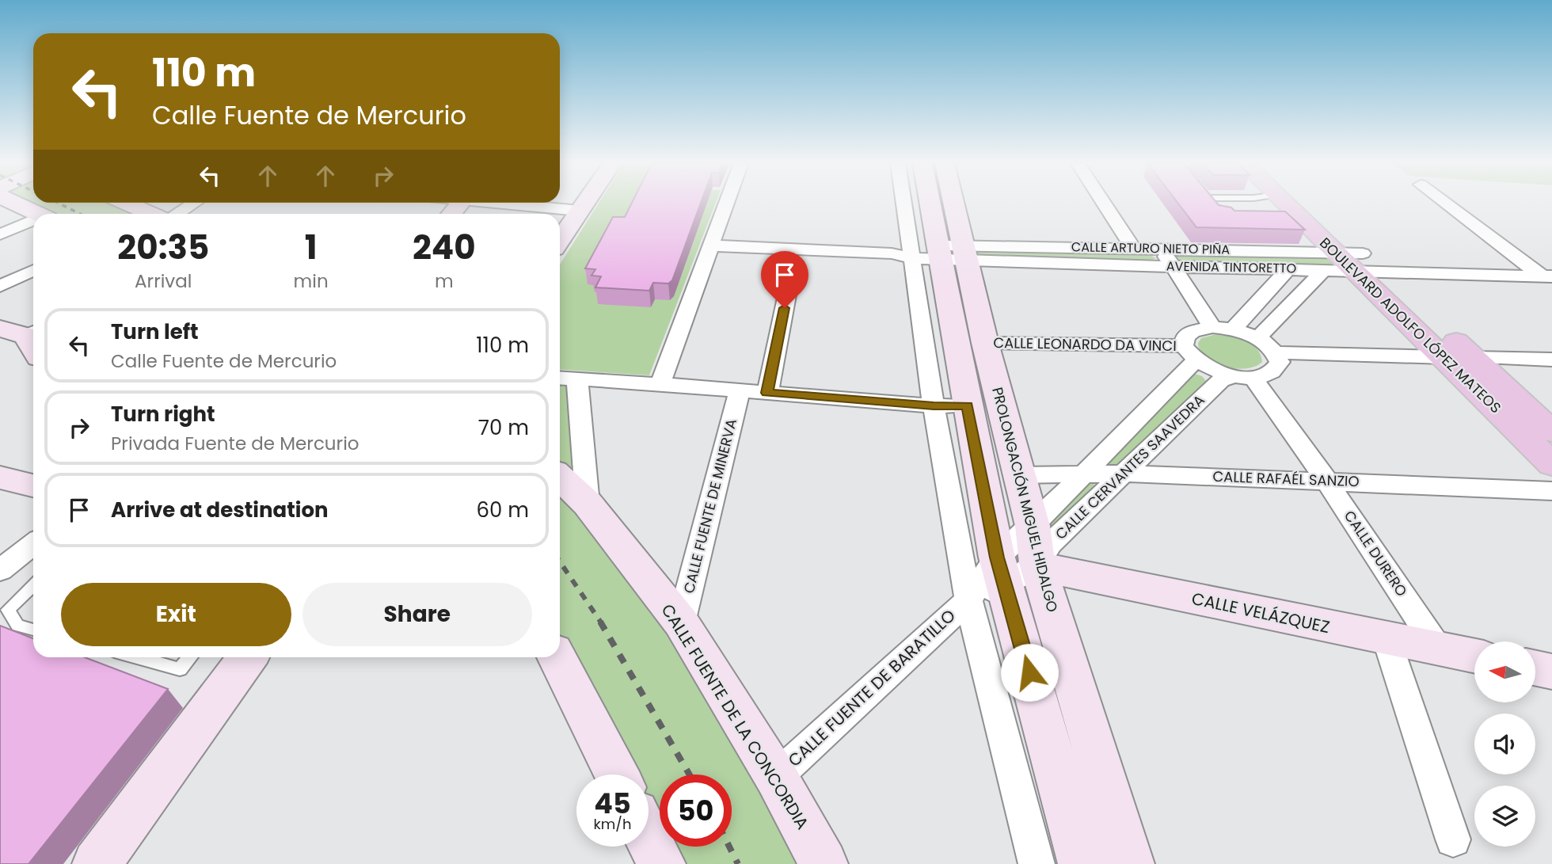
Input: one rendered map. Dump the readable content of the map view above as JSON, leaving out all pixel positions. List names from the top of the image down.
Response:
{
  "streets": {
    "main road": [
      "BOULEVARD ADOLFO LÓPEZ MATEOS",
      "PROLONGACIÓN MIGUEL HIDALGO",
      "CALLE VELÁZQUEZ",
      "CALLE FUENTE DE LA CONCORDIA"
    ],
    "street": [
      "CALLE ARTURO NIETO PIÑA",
      "AVENIDA TINTORETTO",
      "CALLE LEONARDO DA VINCI",
      "CALLE CERVANTES SAAVEDRA",
      "CALLE RAFAÉL SANZIO",
      "CALLE FUENTE DE MINERVA",
      "CALLE DURERO",
      "CALLE FUENTE DE BARATILLO"
    ]
  },
  "crossings": [
    ["CALLE ARTURO NIETO PIÑA", "AVENIDA TINTORETTO"],
    ["CALLE ARTURO NIETO PIÑA", "BOULEVARD ADOLFO LÓPEZ MATEOS"],
    ["CALLE ARTURO NIETO PIÑA", "PROLONGACIÓN MIGUEL HIDALGO"],
    ["AVENIDA TINTORETTO", "BOULEVARD ADOLFO LÓPEZ MATEOS"],
    ["AVENIDA TINTORETTO", "PROLONGACIÓN MIGUEL HIDALGO"],
    ["CALLE LEONARDO DA VINCI", "CALLE CERVANTES SAAVEDRA"],
    ["CALLE LEONARDO DA VINCI", "PROLONGACIÓN MIGUEL HIDALGO"],
    ["CALLE CERVANTES SAAVEDRA", "CALLE RAFAÉL SANZIO"],
    ["CALLE CERVANTES SAAVEDRA", "PROLONGACIÓN MIGUEL HIDALGO"],
    ["CALLE CERVANTES SAAVEDRA", "CALLE DURERO"],
    ["CALLE CERVANTES SAAVEDRA", "CALLE VELÁZQUEZ"],
    ["CALLE CERVANTES SAAVEDRA", "CALLE FUENTE DE BARATILLO"],
    ["CALLE RAFAÉL SANZIO", "PROLONGACIÓN MIGUEL HIDALGO"],
    ["CALLE RAFAÉL SANZIO", "CALLE DURERO"],
    ["PROLONGACIÓN MIGUEL HIDALGO", "CALLE VELÁZQUEZ"],
    ["PROLONGACIÓN MIGUEL HIDALGO", "CALLE FUENTE DE BARATILLO"],
    ["CALLE FUENTE DE MINERVA", "CALLE FUENTE DE LA CONCORDIA"],
    ["CALLE DURERO", "CALLE VELÁZQUEZ"],
    ["CALLE FUENTE DE BARATILLO", "CALLE FUENTE DE LA CONCORDIA"]
  ],
  "north": "left",
  "page": {
    "turn": ["110 m", "Calle Fuente de Mercurio"],
    "eta": [
      "20:35",
      "Arrival",
      "1",
      "min",
      "240",
      "m"
    ],
    "list": [
      {
        "name": "Turn left",
        "note": "Calle Fuente de Mercurio",
        "value": "110 m"
      },
      {
        "name": "Turn right",
        "note": "Privada Fuente de Mercurio",
        "value": "70 m"
      },
      {
        "name": "Arrive at destination",
        "value": "60 m"
      }
    ],
    "buttons": ["Exit", "Share"],
    "speed": "45 km/h",
    "limit": "50"
  }
}
